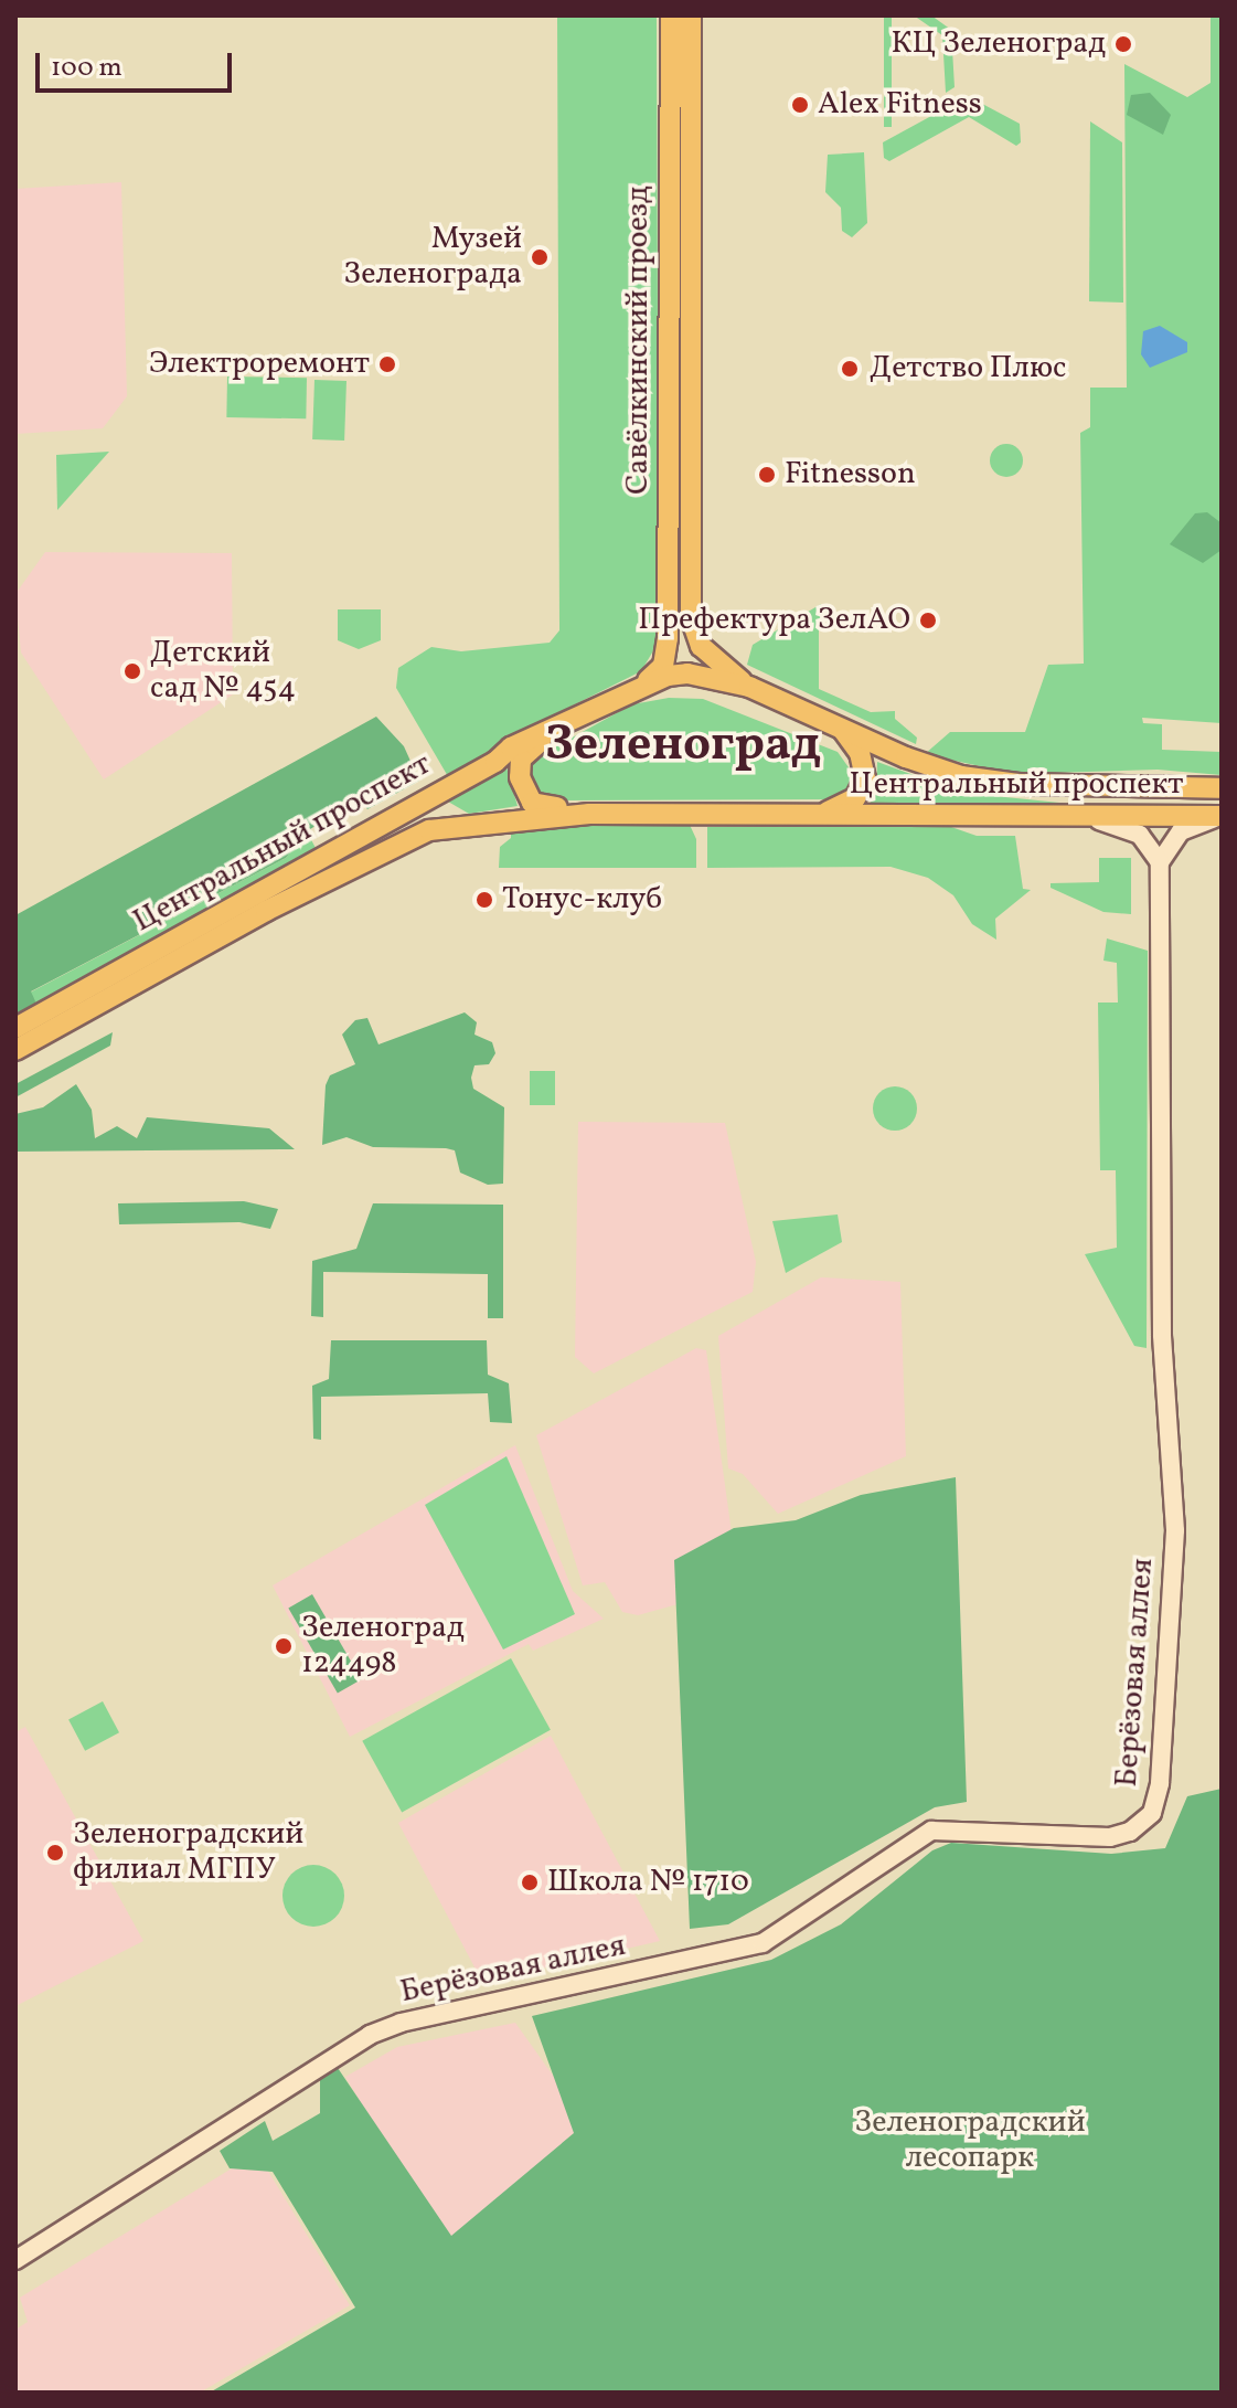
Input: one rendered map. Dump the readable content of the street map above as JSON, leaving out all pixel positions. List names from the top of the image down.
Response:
{
  "streets": {
    "main road": ["Савёлкинский проезд", "Центральный проспект"],
    "street": ["Берёзовая аллея"]
  },
  "crossings": [
    ["Савёлкинский проезд", "Центральный проспект"]
  ],
  "districts": ["Зеленоград"],
  "parks": ["Зеленоградский лесопарк"],
  "places": [
    "КЦ Зеленоград",
    "Alex Fitness",
    "Музей Зеленограда",
    "Электроремонт",
    "Детство Плюс",
    "Fitnesson",
    "Префектура ЗелАО",
    "Детский сад № 454",
    "Тонус-клуб",
    "Зеленоград 124498",
    "Зеленоградский филиал МГПУ",
    "Школа № 1710"
  ],
  "scale_bar": "100 m"
}
